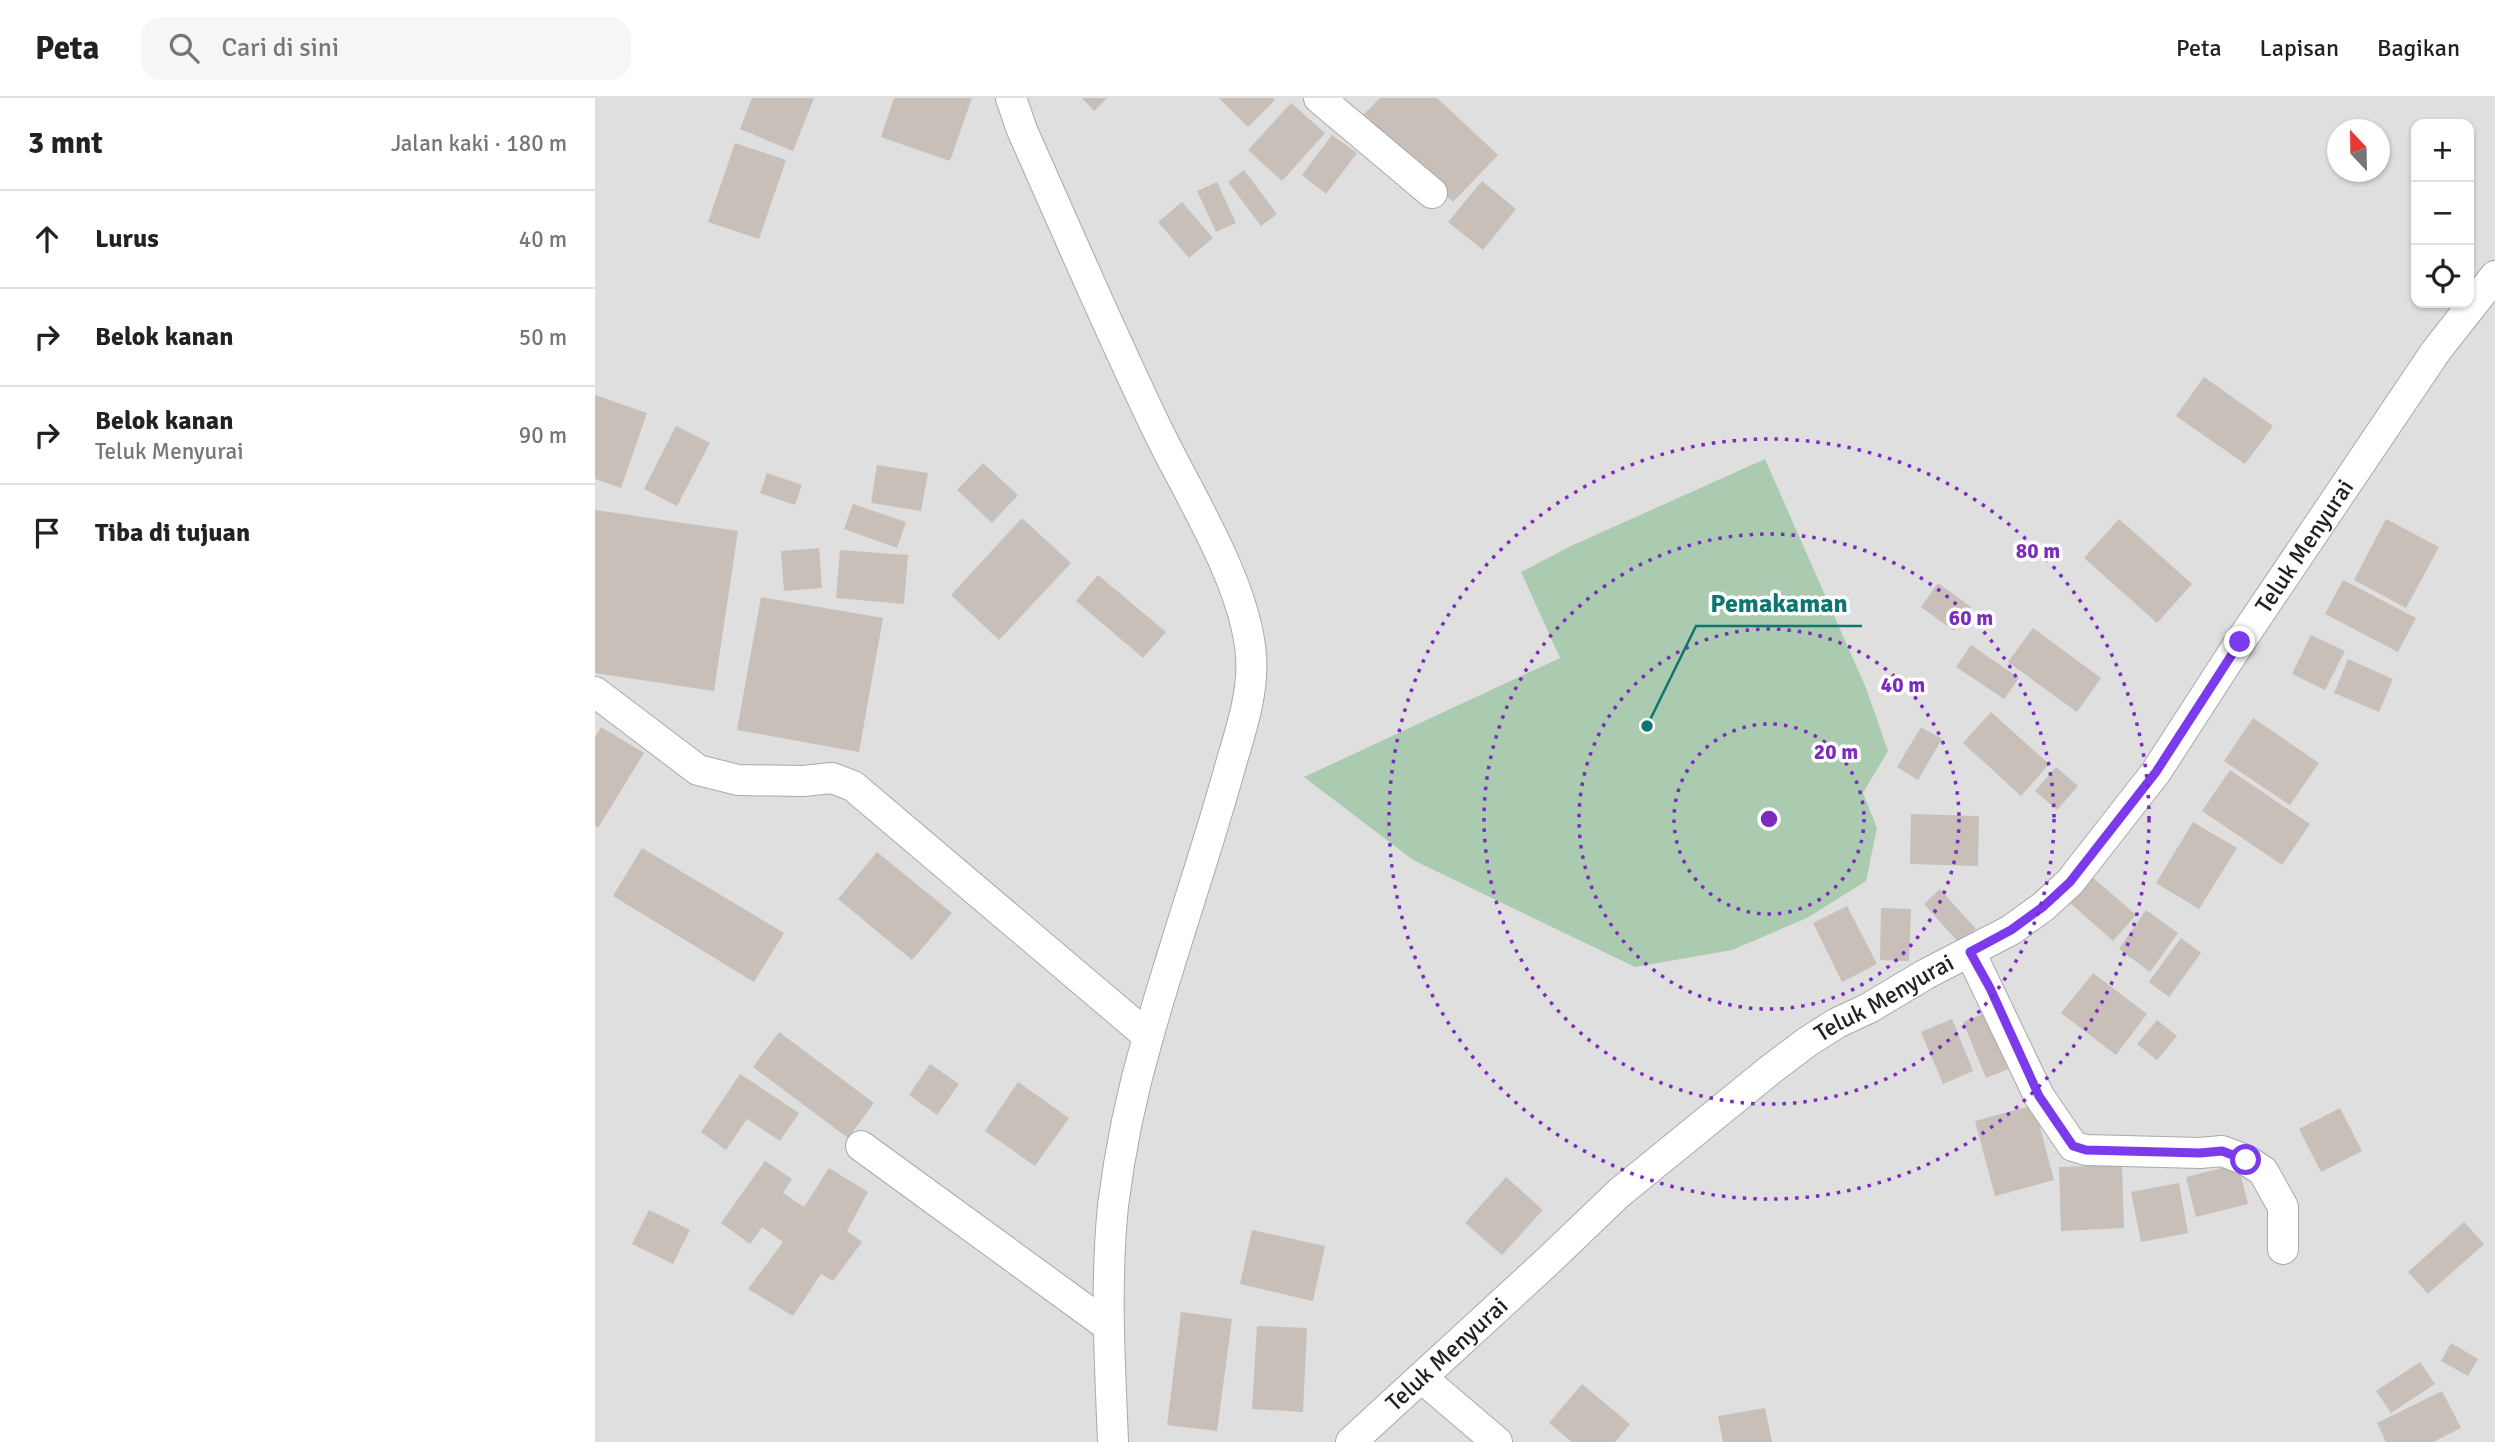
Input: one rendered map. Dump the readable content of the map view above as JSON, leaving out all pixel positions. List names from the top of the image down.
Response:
{
  "streets": {
    "street": ["Teluk Menyurai"]
  },
  "places": ["Pemakaman"],
  "north": "top",
  "page": {
    "header": "Peta",
    "search": "Cari di sini",
    "nav": ["Peta", "Lapisan", "Bagikan"],
    "heading": ["3 mnt", "Jalan kaki · 180 m"],
    "map_buttons": ["+", "−"],
    "list": [
      ["Lurus", "40 m"],
      ["Belok kanan", "50 m"],
      ["Belok kanan", "Teluk Menyurai", "90 m"],
      "Tiba di tujuan"
    ]
  },
  "rings": [
    "80 m",
    "60 m",
    "40 m",
    "20 m"
  ]
}
